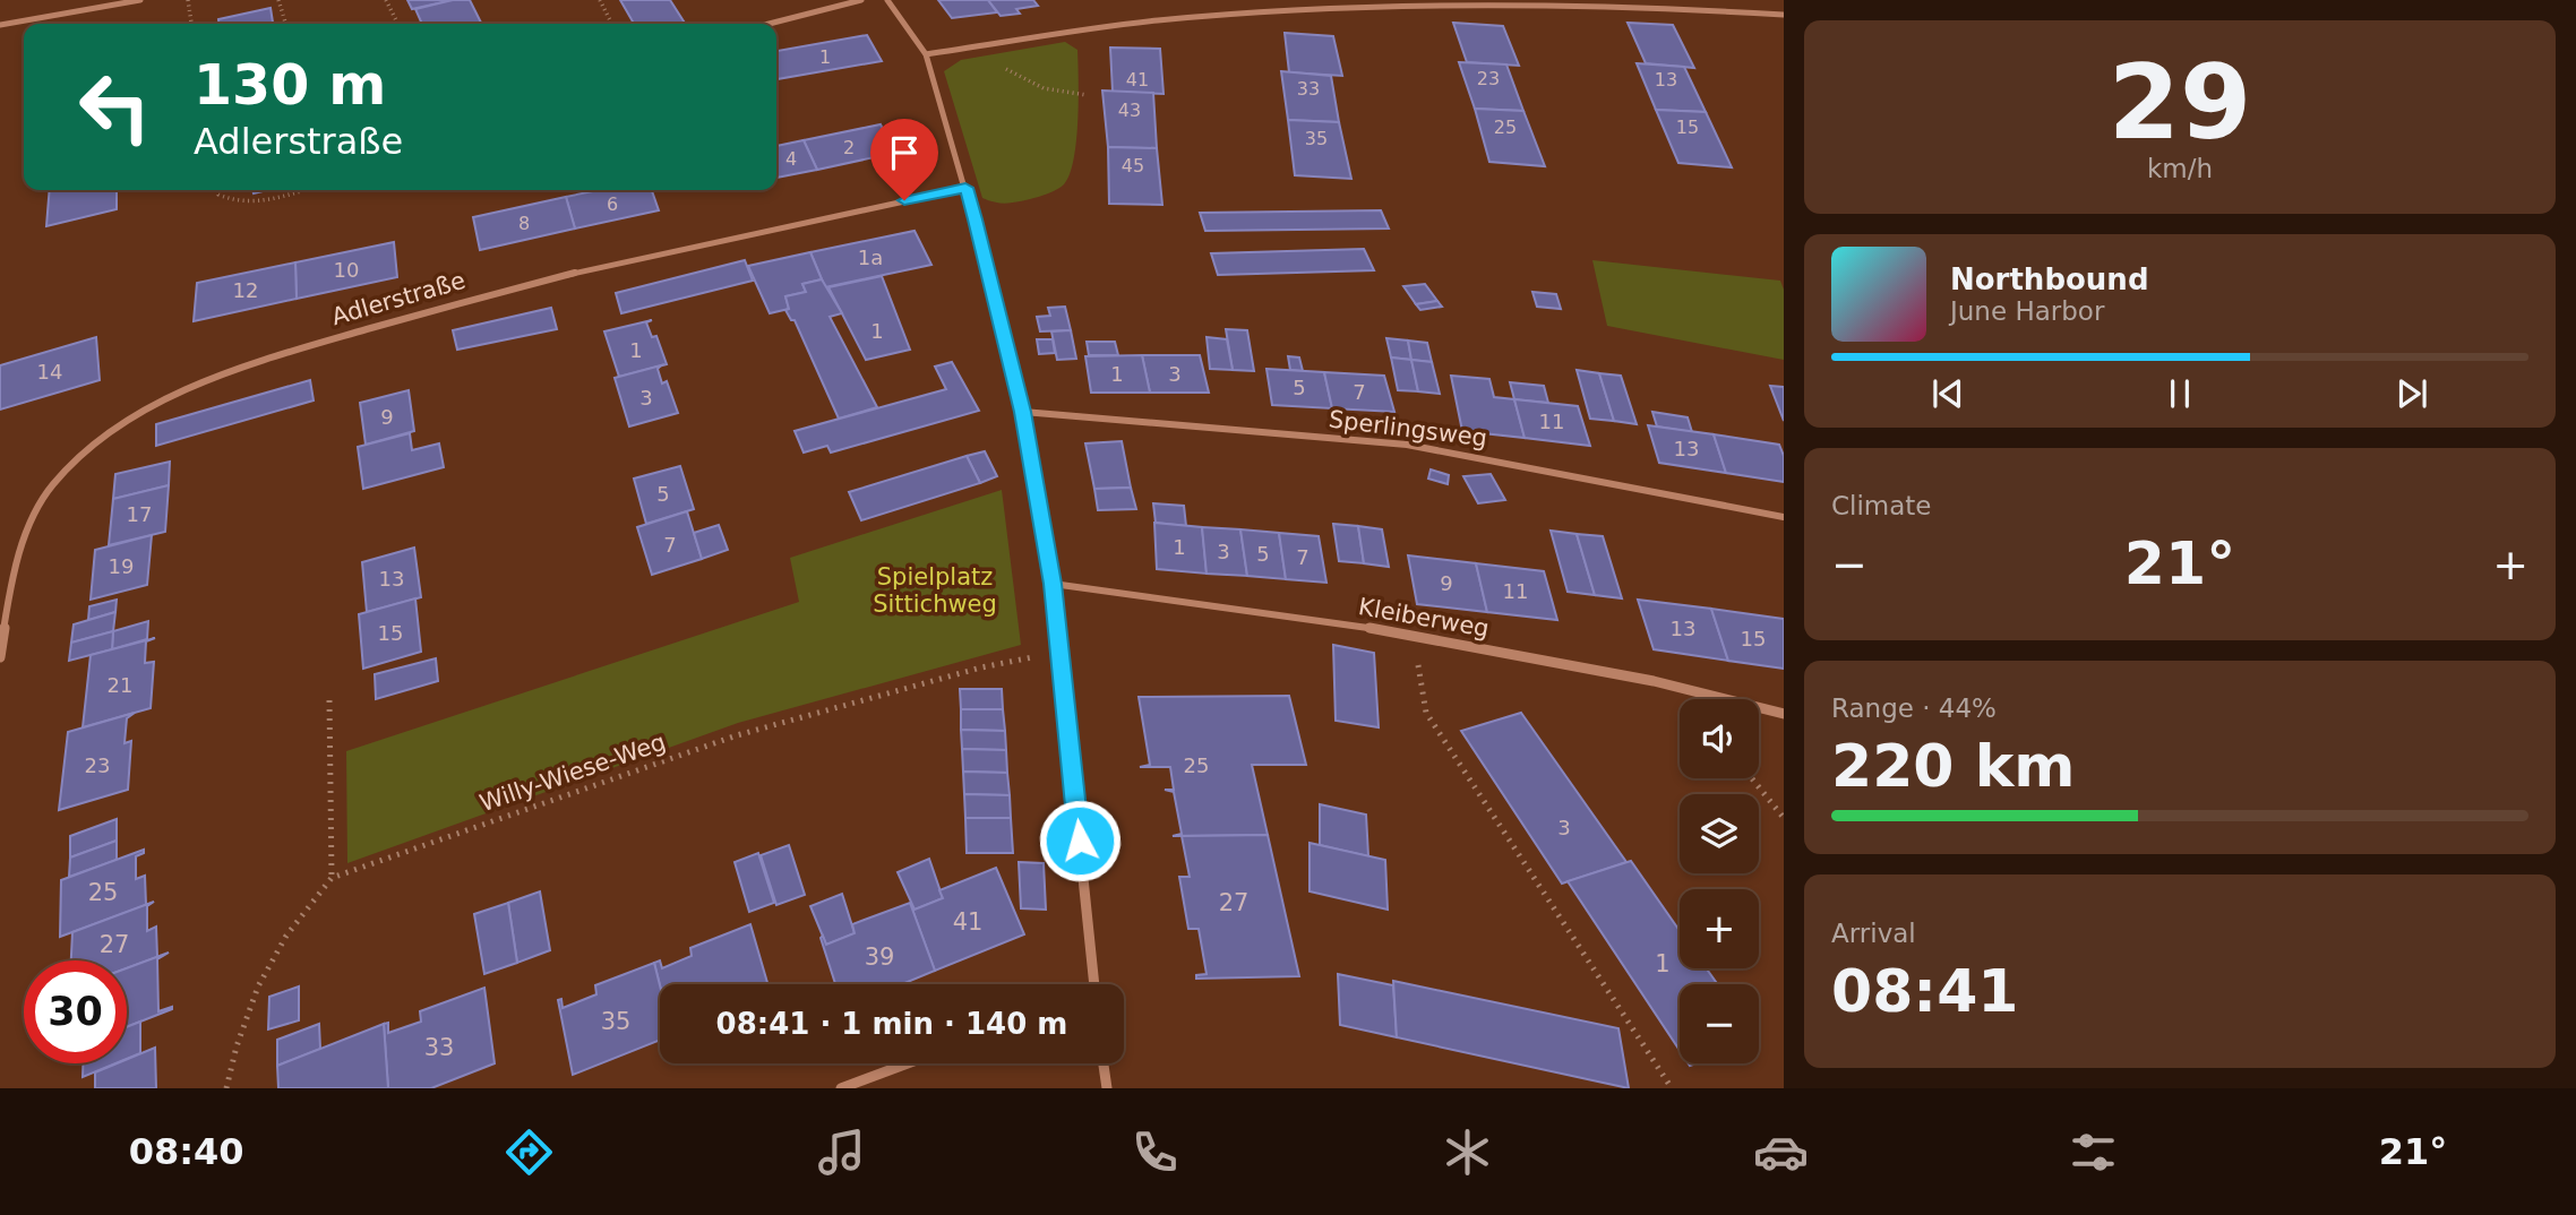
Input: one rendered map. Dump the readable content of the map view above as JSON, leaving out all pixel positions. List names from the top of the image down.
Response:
{
  "streets": {
    "street": ["Adlerstraße", "Sperlingsweg", "Kleiberweg"],
    "path": ["Willy-Wiese-Weg"]
  },
  "parks": ["Spielplatz Sittichweg"],
  "house_numbers": [
    "1",
    "23",
    "41",
    "13",
    "33",
    "43",
    "25",
    "15",
    "35",
    "2",
    "4",
    "45",
    "6",
    "8",
    "1a",
    "10",
    "12",
    "1",
    "1",
    "14",
    "1",
    "3",
    "5",
    "7",
    "3",
    "9",
    "11",
    "13",
    "5",
    "17",
    "7",
    "1",
    "3",
    "5",
    "7",
    "19",
    "13",
    "9",
    "11",
    "13",
    "15",
    "15",
    "21",
    "23",
    "25",
    "3",
    "25",
    "27",
    "41",
    "27",
    "39",
    "1",
    "35",
    "33"
  ],
  "page": {
    "tile": [
      ["29", "km/h"],
      "Climate",
      ["Range · 44%", "220 km"],
      ["Arrival", "08:41"]
    ],
    "turn": ["130 m", "Adlerstraße"],
    "song": ["Northbound", "June Harbor"],
    "heat": ["−", "21°", "+"],
    "map_buttons": ["+", "−"],
    "limit": "30",
    "trip": "08:41 · 1 min · 140 m",
    "tabs": ["08:40", "21°"]
  }
}
